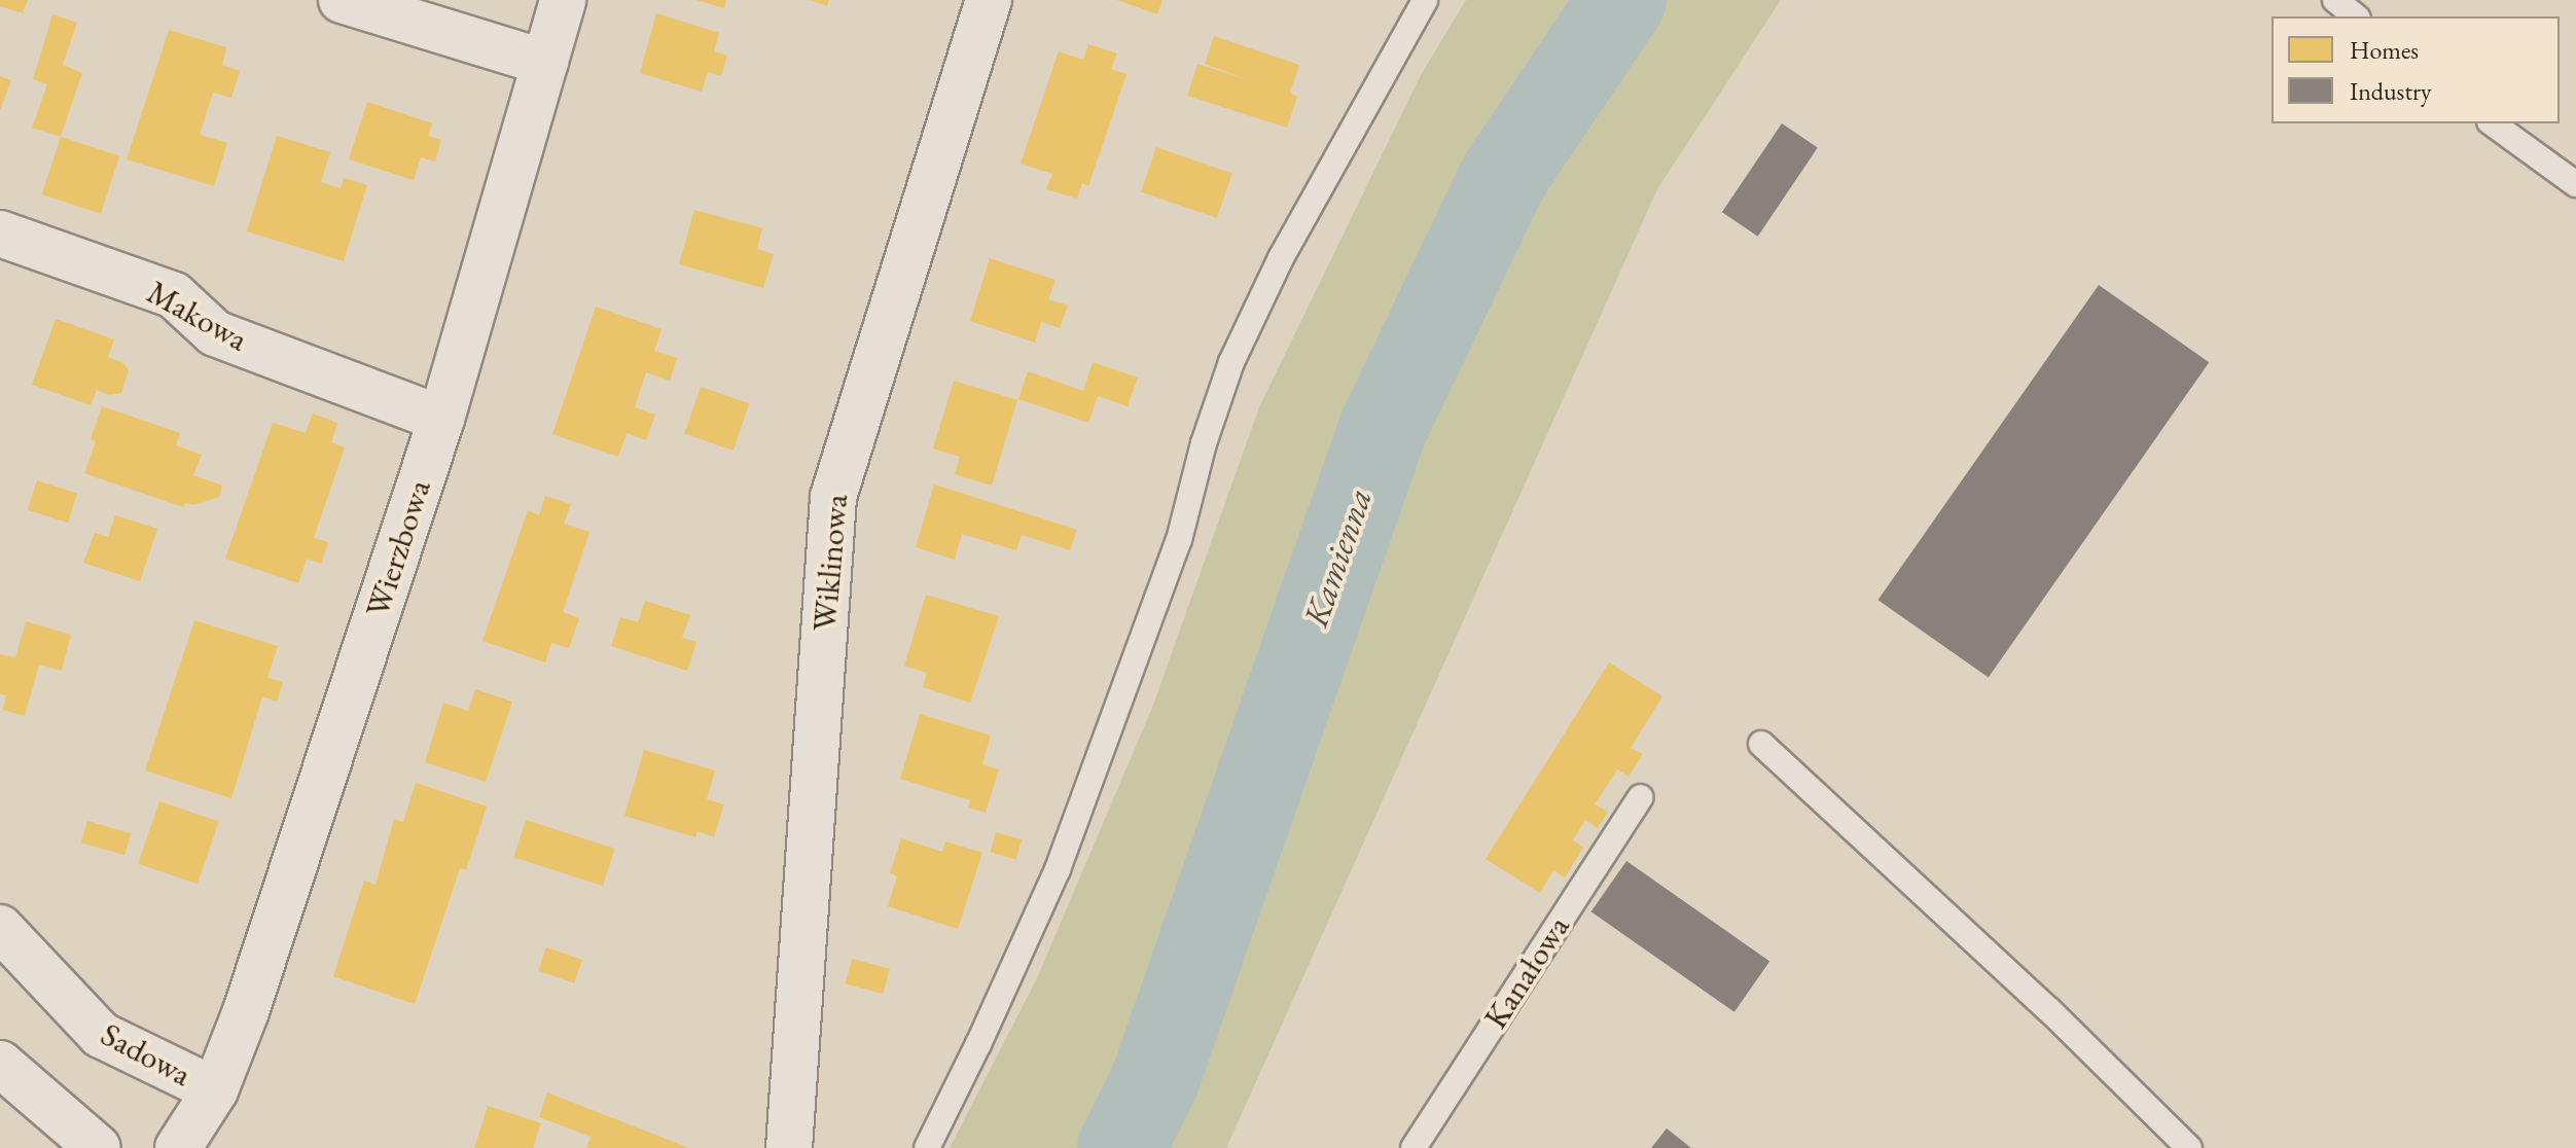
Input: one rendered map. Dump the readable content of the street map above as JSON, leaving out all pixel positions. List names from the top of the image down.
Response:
{
  "streets": {
    "street": [
      "Makowa",
      "Wierzbowa",
      "Wiklinowa",
      "Sadowa"
    ],
    "lane": ["Kanałowa"]
  },
  "crossings": [
    ["Makowa", "Wierzbowa"],
    ["Wierzbowa", "Sadowa"]
  ],
  "water": ["Kamienna"],
  "legend": ["Homes", "Industry"]
}
